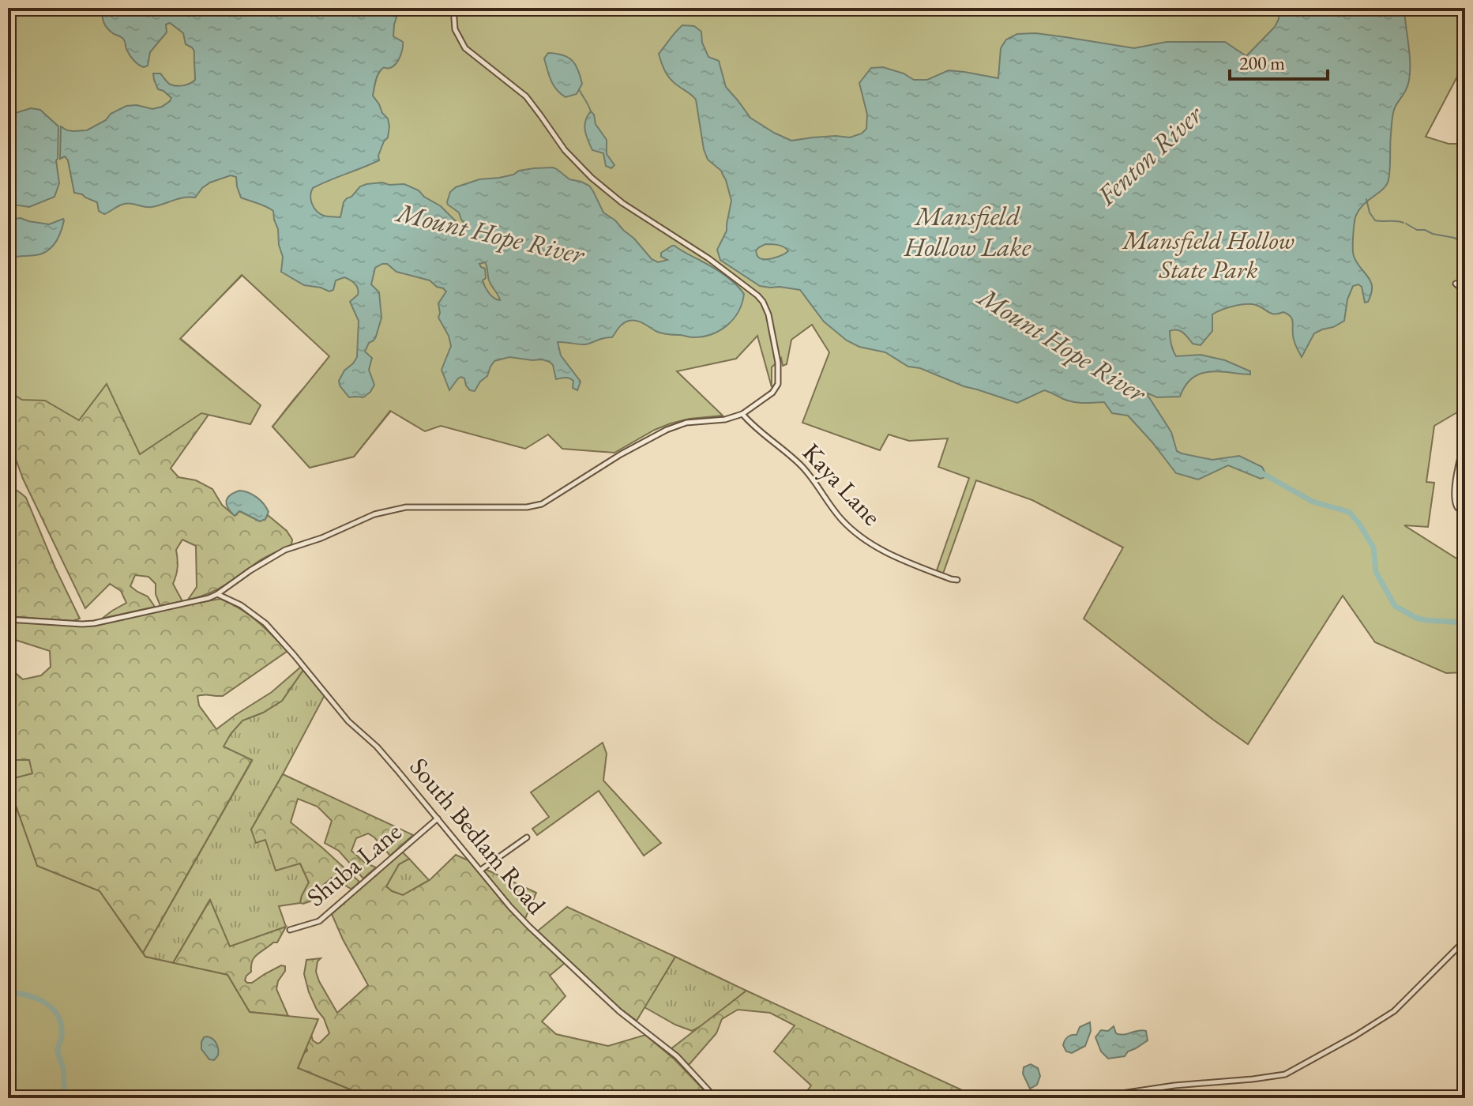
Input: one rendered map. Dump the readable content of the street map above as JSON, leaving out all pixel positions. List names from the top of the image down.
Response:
{
  "streets": {
    "street": ["Kaya Lane", "South Bedlam Road", "Shuba Lane"]
  },
  "crossings": [
    ["South Bedlam Road", "Shuba Lane"]
  ],
  "water": ["Fenton River", "Mansfield Hollow Lake", "Mount Hope River"],
  "parks": ["Mansfield Hollow State Park"],
  "scale_bar": "200 m"
}
